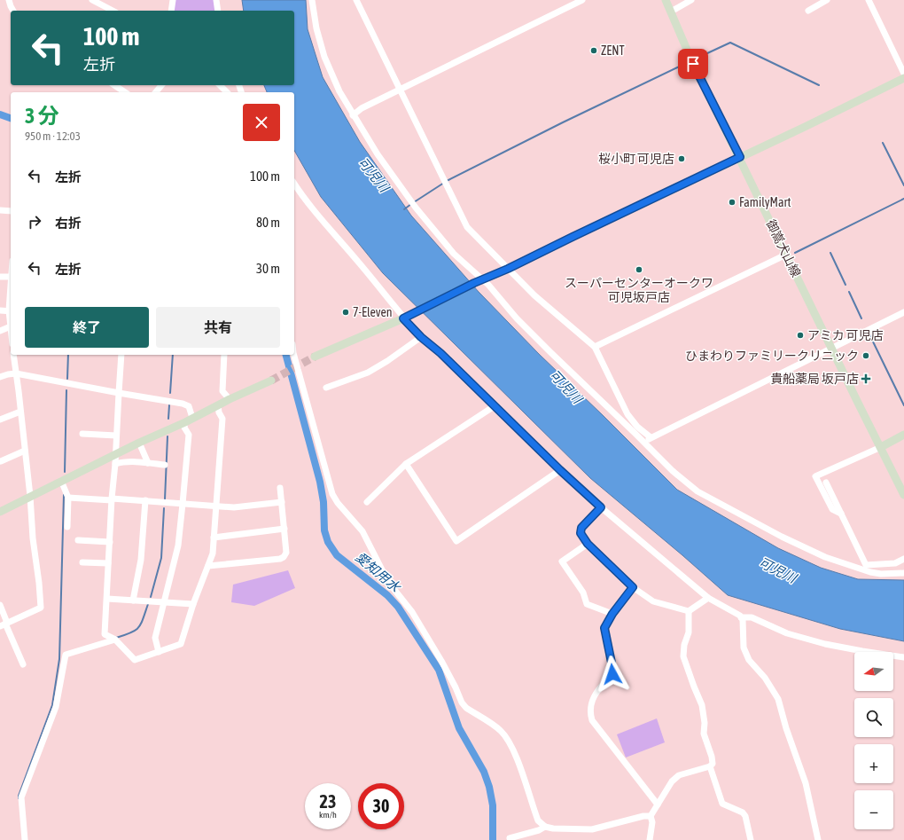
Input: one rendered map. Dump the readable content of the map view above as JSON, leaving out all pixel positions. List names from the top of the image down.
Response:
{
  "streets": {
    "street": ["御嵩犬山線"]
  },
  "water": ["可児川", "愛知用水"],
  "places": {
    "other": [
      "ZENT",
      "桜小町 可児店",
      "FamilyMart",
      "スーパーセンターオークワ 可児坂戸店",
      "7-Eleven",
      "アミカ 可児店",
      "ひまわりファミリークリニック"
    ],
    "health": ["貴船薬局 坂戸店"]
  },
  "north": "left",
  "page": {
    "turn": ["100 m", "左折"],
    "heading": ["3 分", "950 m · 12:03"],
    "list": [
      {
        "name": "左折",
        "value": "100 m"
      },
      {
        "name": "右折",
        "value": "80 m"
      },
      {
        "name": "左折",
        "value": "30 m"
      }
    ],
    "buttons": ["終了", "共有"],
    "map_buttons": ["+", "−"],
    "speed": "23 km/h",
    "limit": "30"
  }
}
